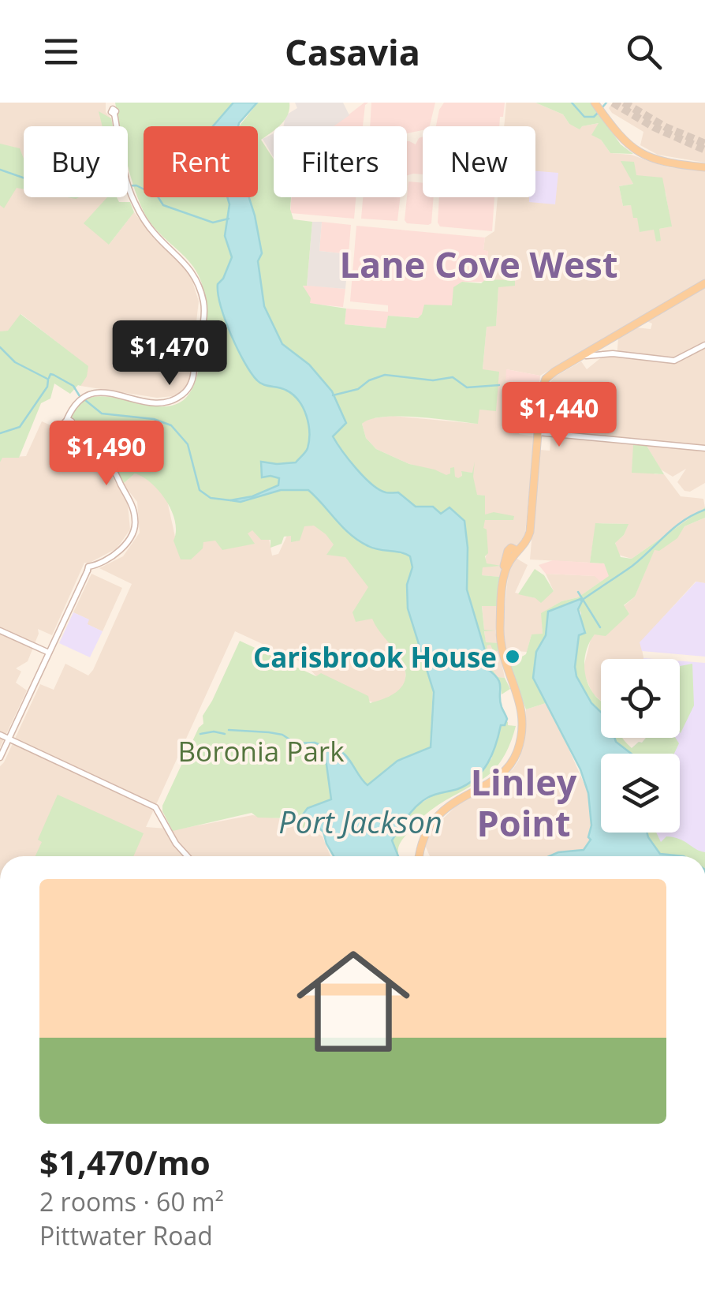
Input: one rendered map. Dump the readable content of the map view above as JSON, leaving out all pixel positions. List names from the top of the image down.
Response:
{
  "districts": ["Lane Cove West", "Linley Point"],
  "water": ["Port Jackson"],
  "parks": ["Boronia Park"],
  "places": ["Carisbrook House"],
  "page": {
    "header": "Casavia",
    "chip": [
      "Buy",
      "Rent",
      "Filters",
      "New"
    ],
    "price": ["$1,470", "$1,440", "$1,490"],
    "list": [
      {
        "name": "$1,470/mo",
        "note": "2 rooms · 60 m² · Pittwater Road"
      }
    ]
  }
}
